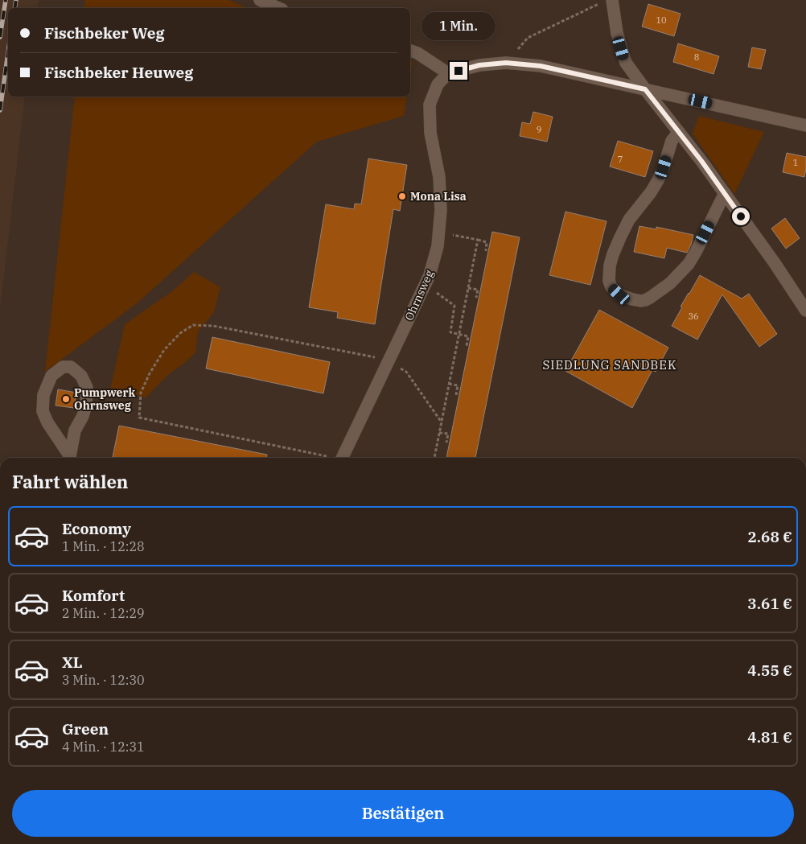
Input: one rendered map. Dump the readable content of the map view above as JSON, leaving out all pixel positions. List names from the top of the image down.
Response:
{
  "streets": {
    "street": ["Ohrnsweg"]
  },
  "districts": ["SIEDLUNG SANDBEK"],
  "places": ["Mona Lisa", "Pumpwerk Ohrnsweg"],
  "house_numbers": [
    "10",
    "8",
    "9",
    "7",
    "1",
    "36"
  ],
  "page": {
    "banner": ["Fischbeker Weg", "Fischbeker Heuweg"],
    "bubble": "1 Min.",
    "heading": "Fahrt wählen",
    "list": [
      {
        "name": "Economy",
        "note": "1 Min. · 12:28",
        "value": "2.68 €"
      },
      {
        "name": "Komfort",
        "note": "2 Min. · 12:29",
        "value": "3.61 €"
      },
      {
        "name": "XL",
        "note": "3 Min. · 12:30",
        "value": "4.55 €"
      },
      {
        "name": "Green",
        "note": "4 Min. · 12:31",
        "value": "4.81 €"
      }
    ],
    "buttons": "Bestätigen"
  }
}
